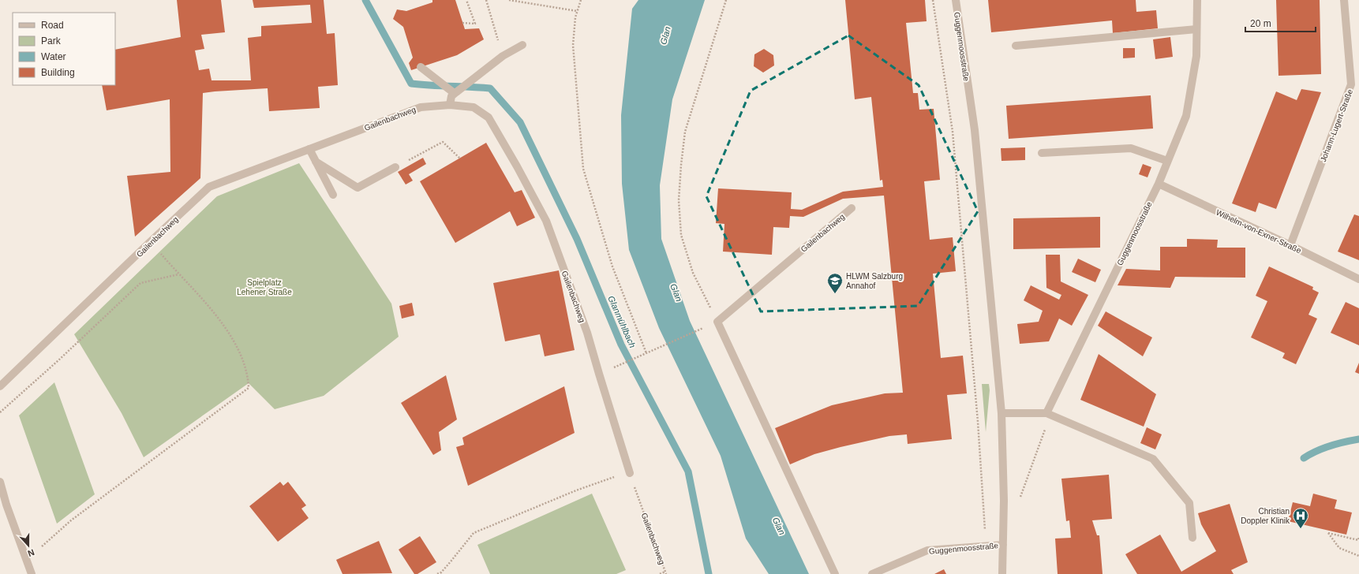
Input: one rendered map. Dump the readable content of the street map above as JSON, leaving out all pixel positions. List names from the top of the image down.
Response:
{
  "streets": {
    "street": [
      "Guggenmoosstraße",
      "Gailenbachweg",
      "Johann-Lugert-Straße",
      "Wilhelm-von-Exner-Straße"
    ]
  },
  "crossings": [
    ["Guggenmoosstraße", "Wilhelm-von-Exner-Straße"],
    ["Johann-Lugert-Straße", "Wilhelm-von-Exner-Straße"]
  ],
  "water": ["Glan", "Glanmühlbach"],
  "parks": ["Spielplatz Lehener Straße"],
  "places": {
    "school or university": ["HLWM Salzburg Annahof"],
    "hospital": ["Christian Doppler Klinik"]
  },
  "legend": [
    "Road",
    "Park",
    "Water",
    "Building"
  ],
  "scale_bar": "20 m",
  "north": "bottom"
}
